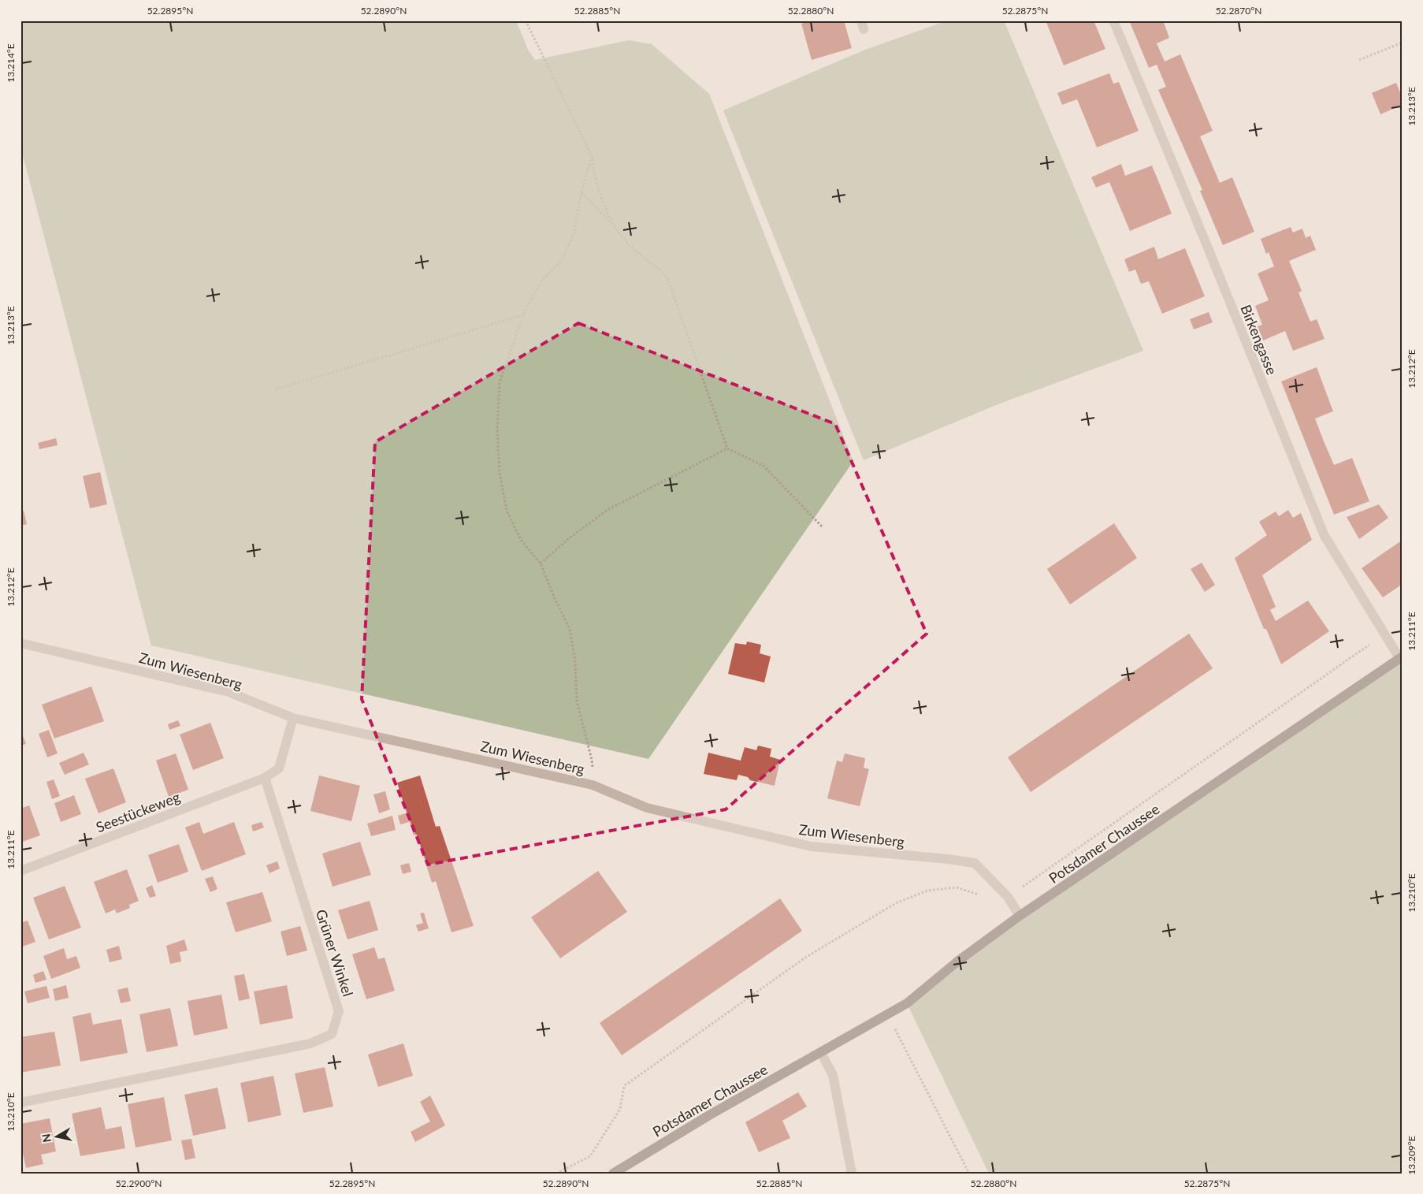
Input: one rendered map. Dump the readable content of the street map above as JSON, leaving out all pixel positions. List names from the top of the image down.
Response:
{
  "streets": {
    "main road": ["Potsdamer Chaussee"],
    "street": [
      "Birkengasse",
      "Zum Wiesenberg",
      "Seestückeweg",
      "Grüner Winkel"
    ]
  },
  "crossings": [
    ["Birkengasse", "Potsdamer Chaussee"],
    ["Zum Wiesenberg", "Potsdamer Chaussee"],
    ["Seestückeweg", "Grüner Winkel"]
  ],
  "north": "left",
  "coordinates": [
    "52.2895°N",
    "52.2890°N",
    "52.2885°N",
    "52.2880°N",
    "52.2875°N",
    "52.2870°N",
    "13.214°E",
    "13.213°E",
    "13.212°E",
    "13.211°E",
    "13.210°E",
    "13.209°E",
    "52.2900°N"
  ]
}
